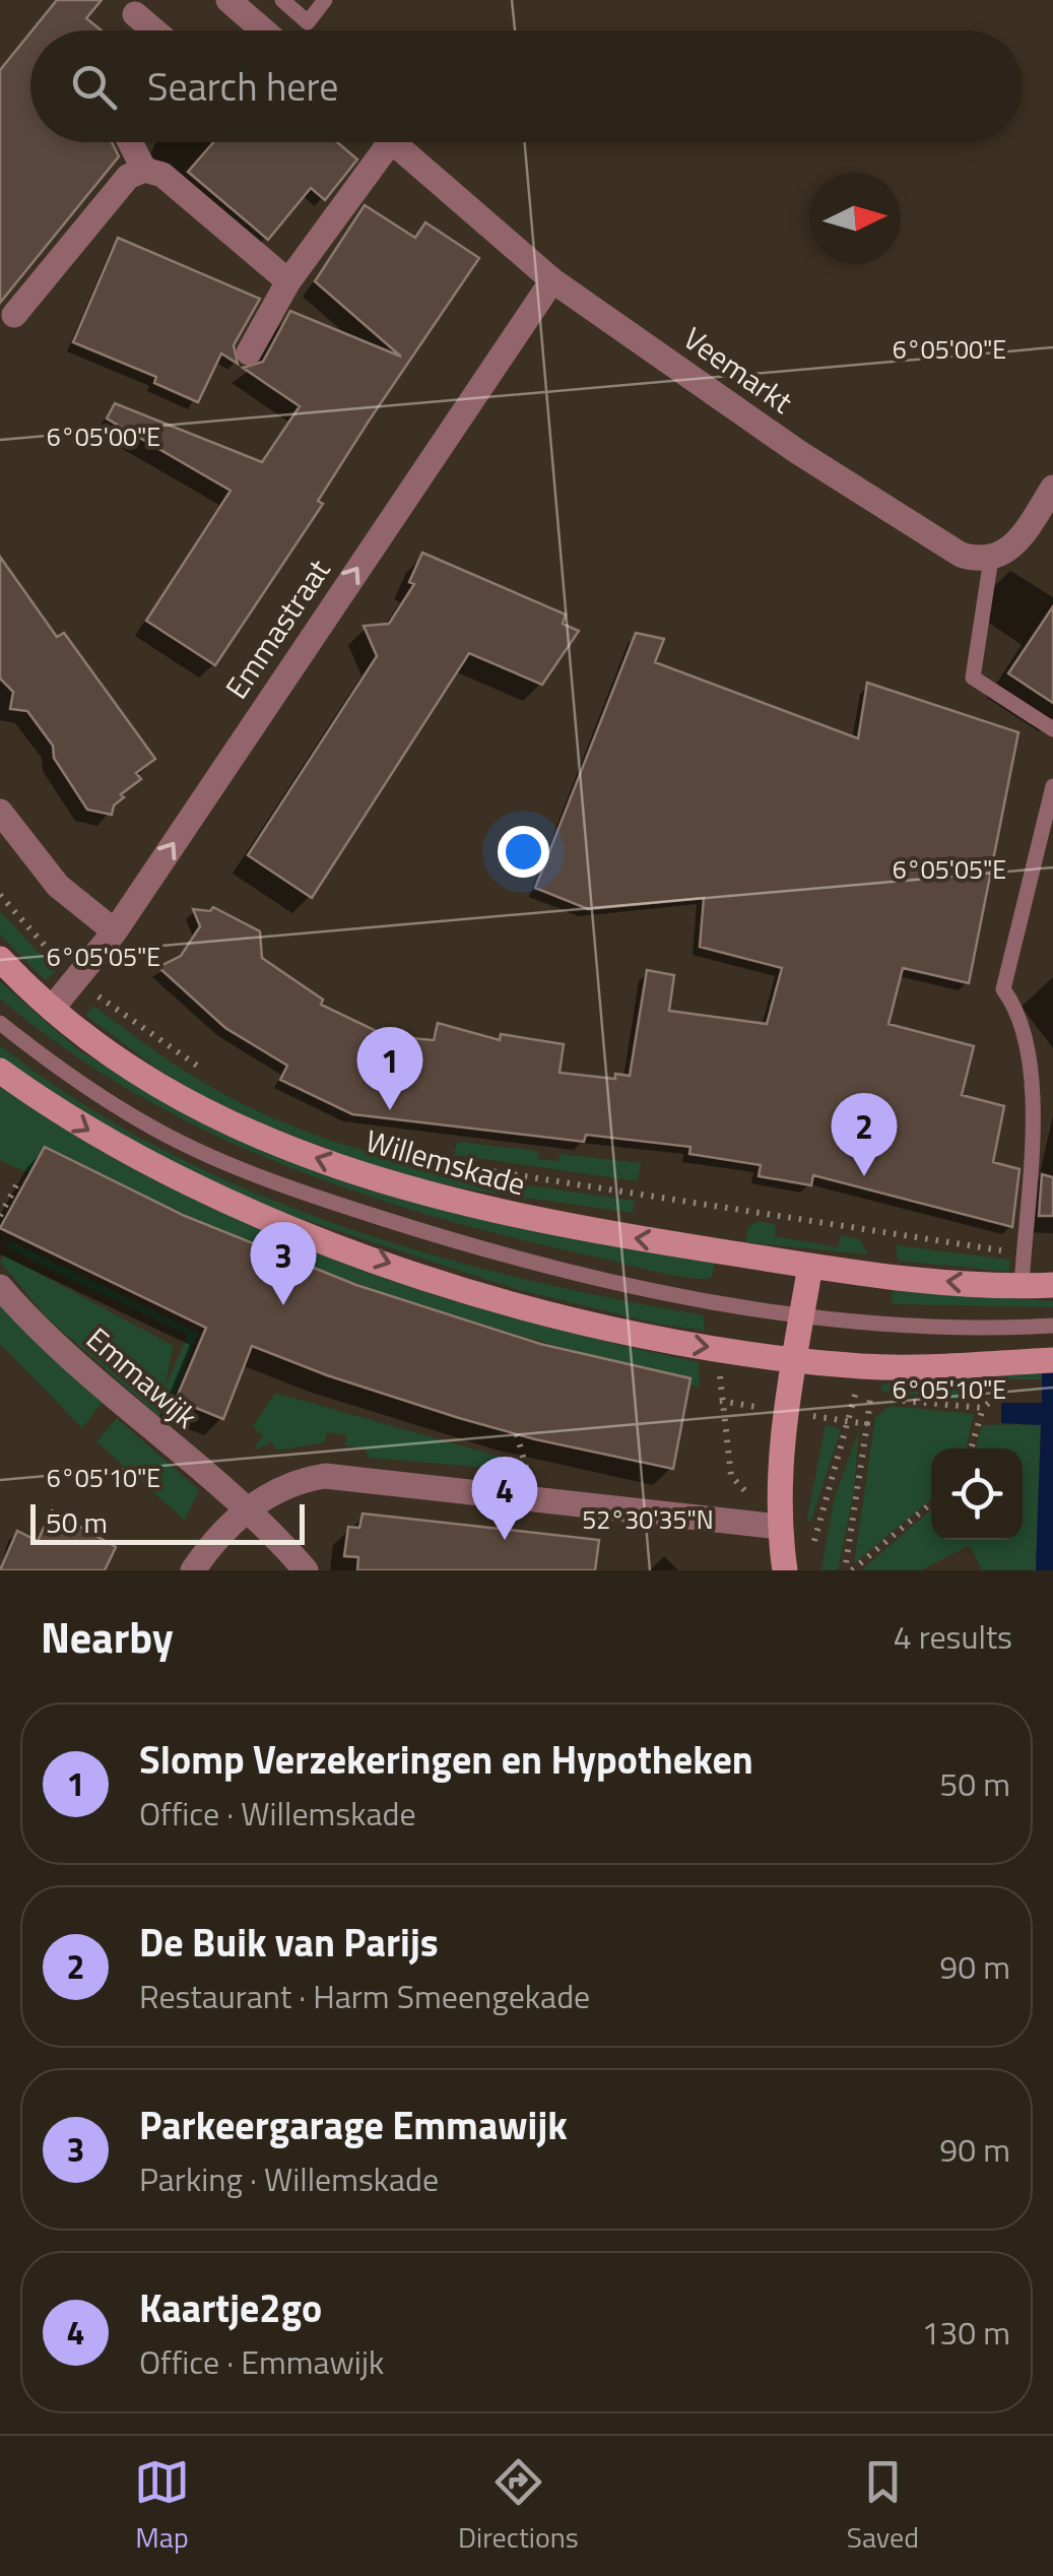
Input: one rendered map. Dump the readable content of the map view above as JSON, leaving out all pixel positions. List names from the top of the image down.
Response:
{
  "streets": {
    "main road": ["Willemskade"],
    "street": ["Veemarkt", "Emmastraat", "Emmawijk"]
  },
  "crossings": [
    ["Veemarkt", "Emmastraat"],
    ["Emmastraat", "Willemskade"]
  ],
  "one_way": ["Emmastraat"],
  "scale_bar": "50 m",
  "north": "right",
  "page": {
    "search": "Search here",
    "pins": [
      "1",
      "2",
      "3",
      "4"
    ],
    "scale": "50 m",
    "heading": ["Nearby", "4 results"],
    "list": [
      {
        "mark": "1",
        "name": "Slomp Verzekeringen en Hypotheken",
        "note": "Office · Willemskade",
        "value": "50 m"
      },
      {
        "mark": "2",
        "name": "De Buik van Parijs",
        "note": "Restaurant · Harm Smeengekade",
        "value": "90 m"
      },
      {
        "mark": "3",
        "name": "Parkeergarage Emmawijk",
        "note": "Parking · Willemskade",
        "value": "90 m"
      },
      {
        "mark": "4",
        "name": "Kaartje2go",
        "note": "Office · Emmawijk",
        "value": "130 m"
      }
    ],
    "nav": ["Map", "Directions", "Saved"]
  },
  "coordinates": [
    "6°05'00\"E",
    "6°05'05\"E",
    "6°05'10\"E",
    "52°30'35\"N"
  ]
}
